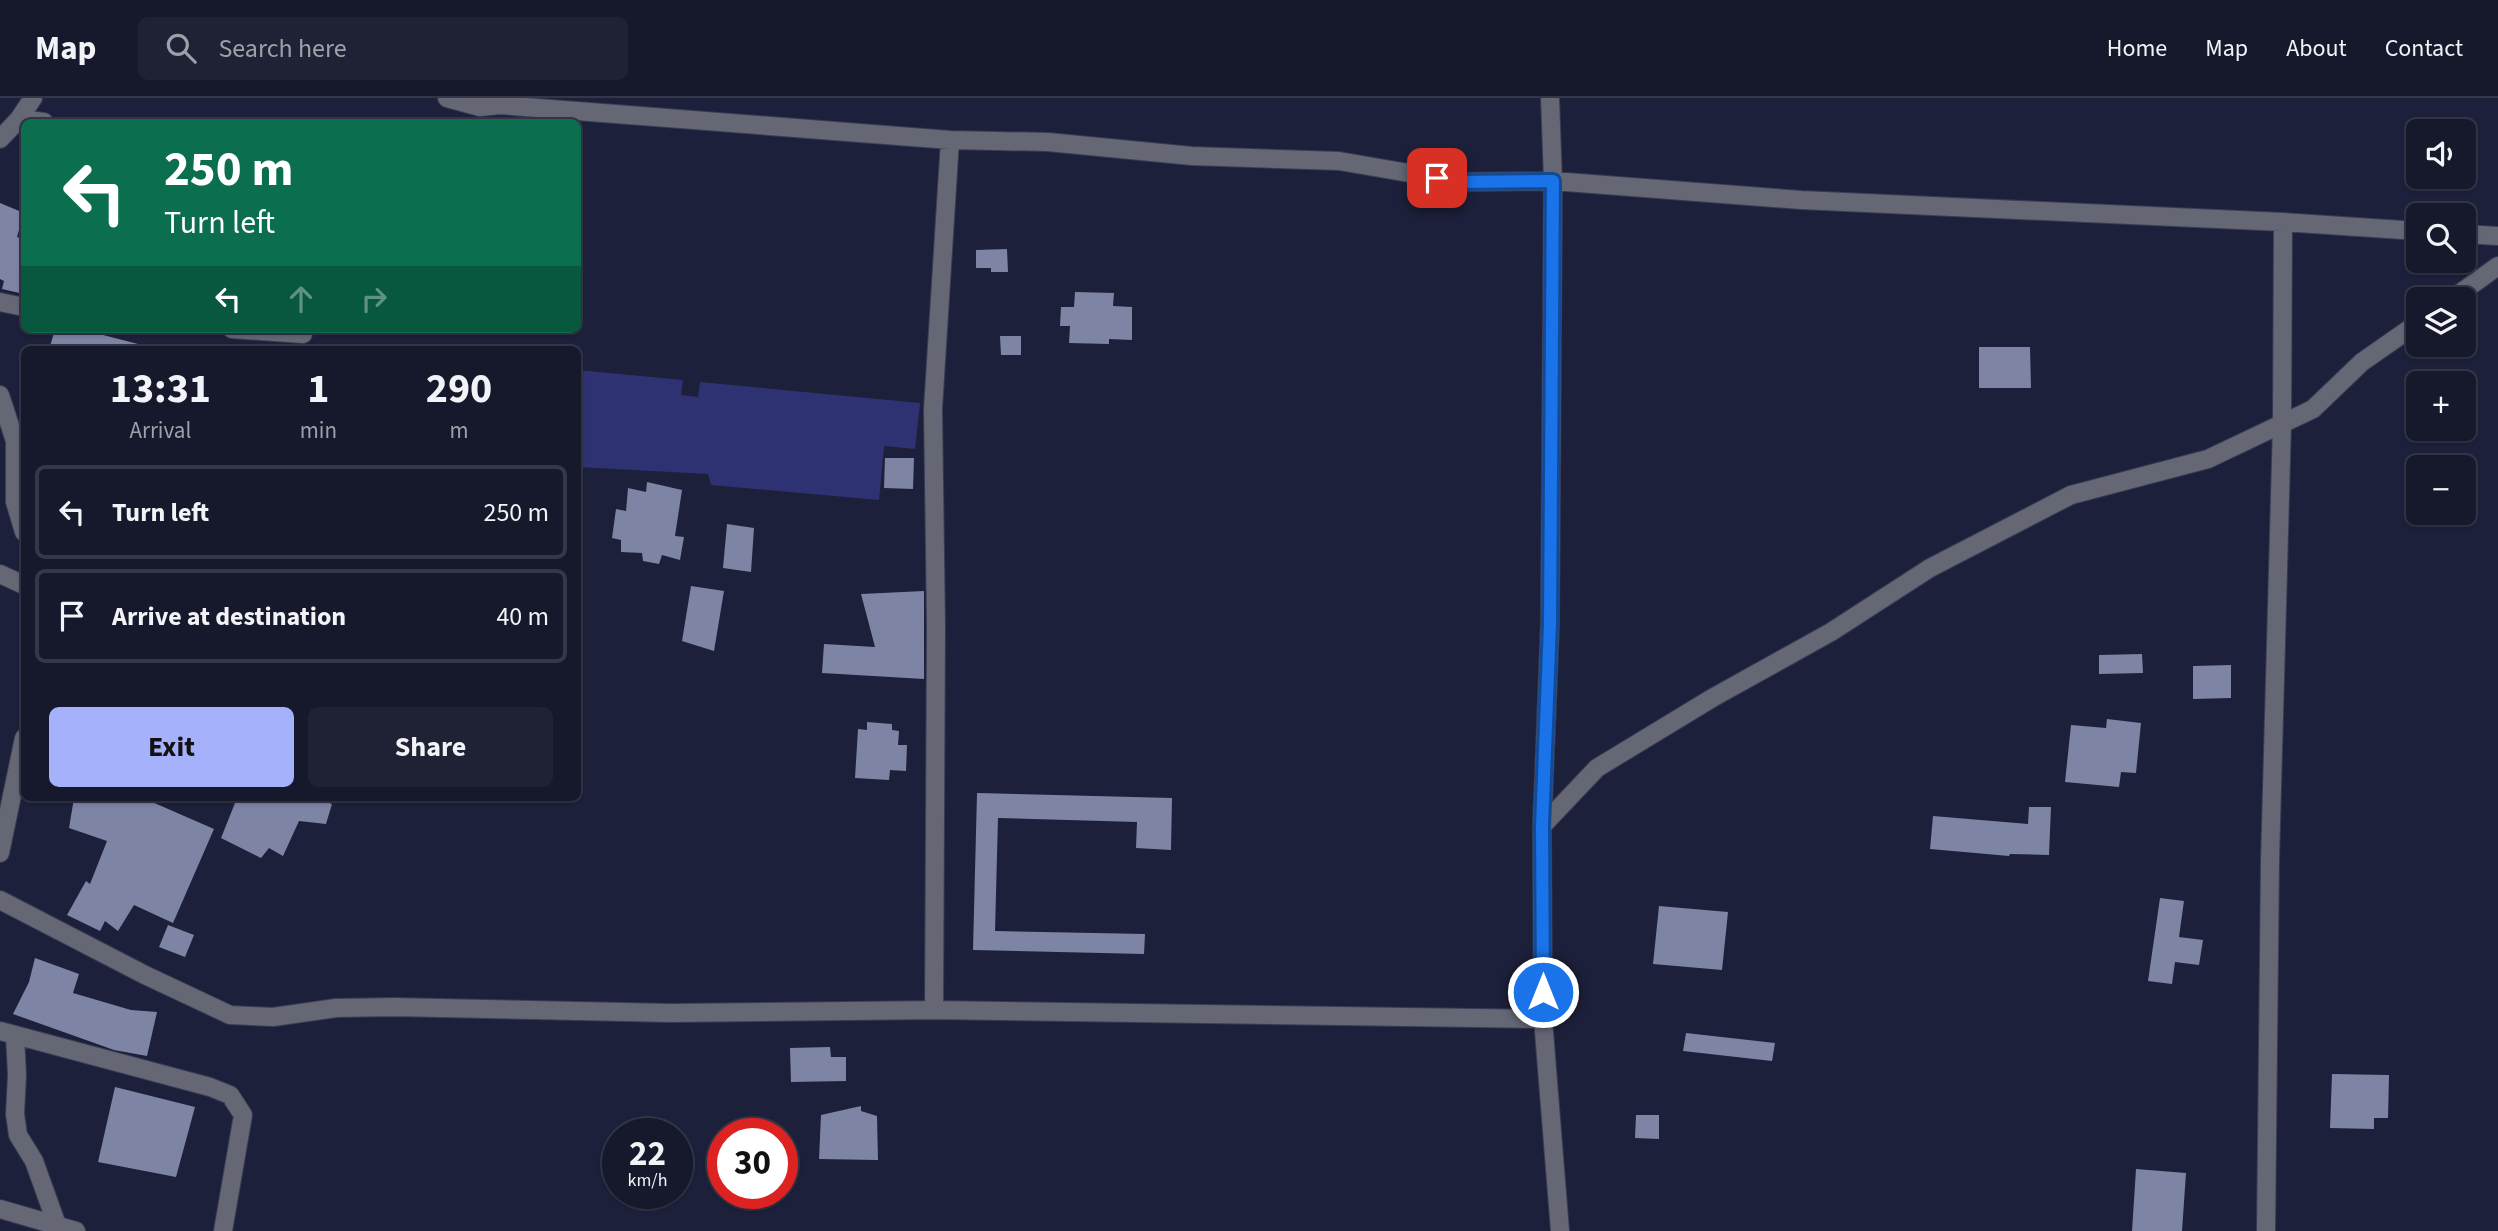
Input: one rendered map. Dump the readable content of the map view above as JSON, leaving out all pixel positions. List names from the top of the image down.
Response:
{
  "page": {
    "header": "Map",
    "search": "Search here",
    "nav": [
      "Home",
      "Map",
      "About",
      "Contact"
    ],
    "map_buttons": ["+", "−"],
    "turn": ["250 m", "Turn left"],
    "eta": [
      "13:31",
      "Arrival",
      "1",
      "min",
      "290",
      "m"
    ],
    "list": [
      {
        "name": "Turn left",
        "value": "250 m"
      },
      {
        "name": "Arrive at destination",
        "value": "40 m"
      }
    ],
    "buttons": ["Exit", "Share"],
    "speed": "22 km/h",
    "limit": "30"
  }
}
